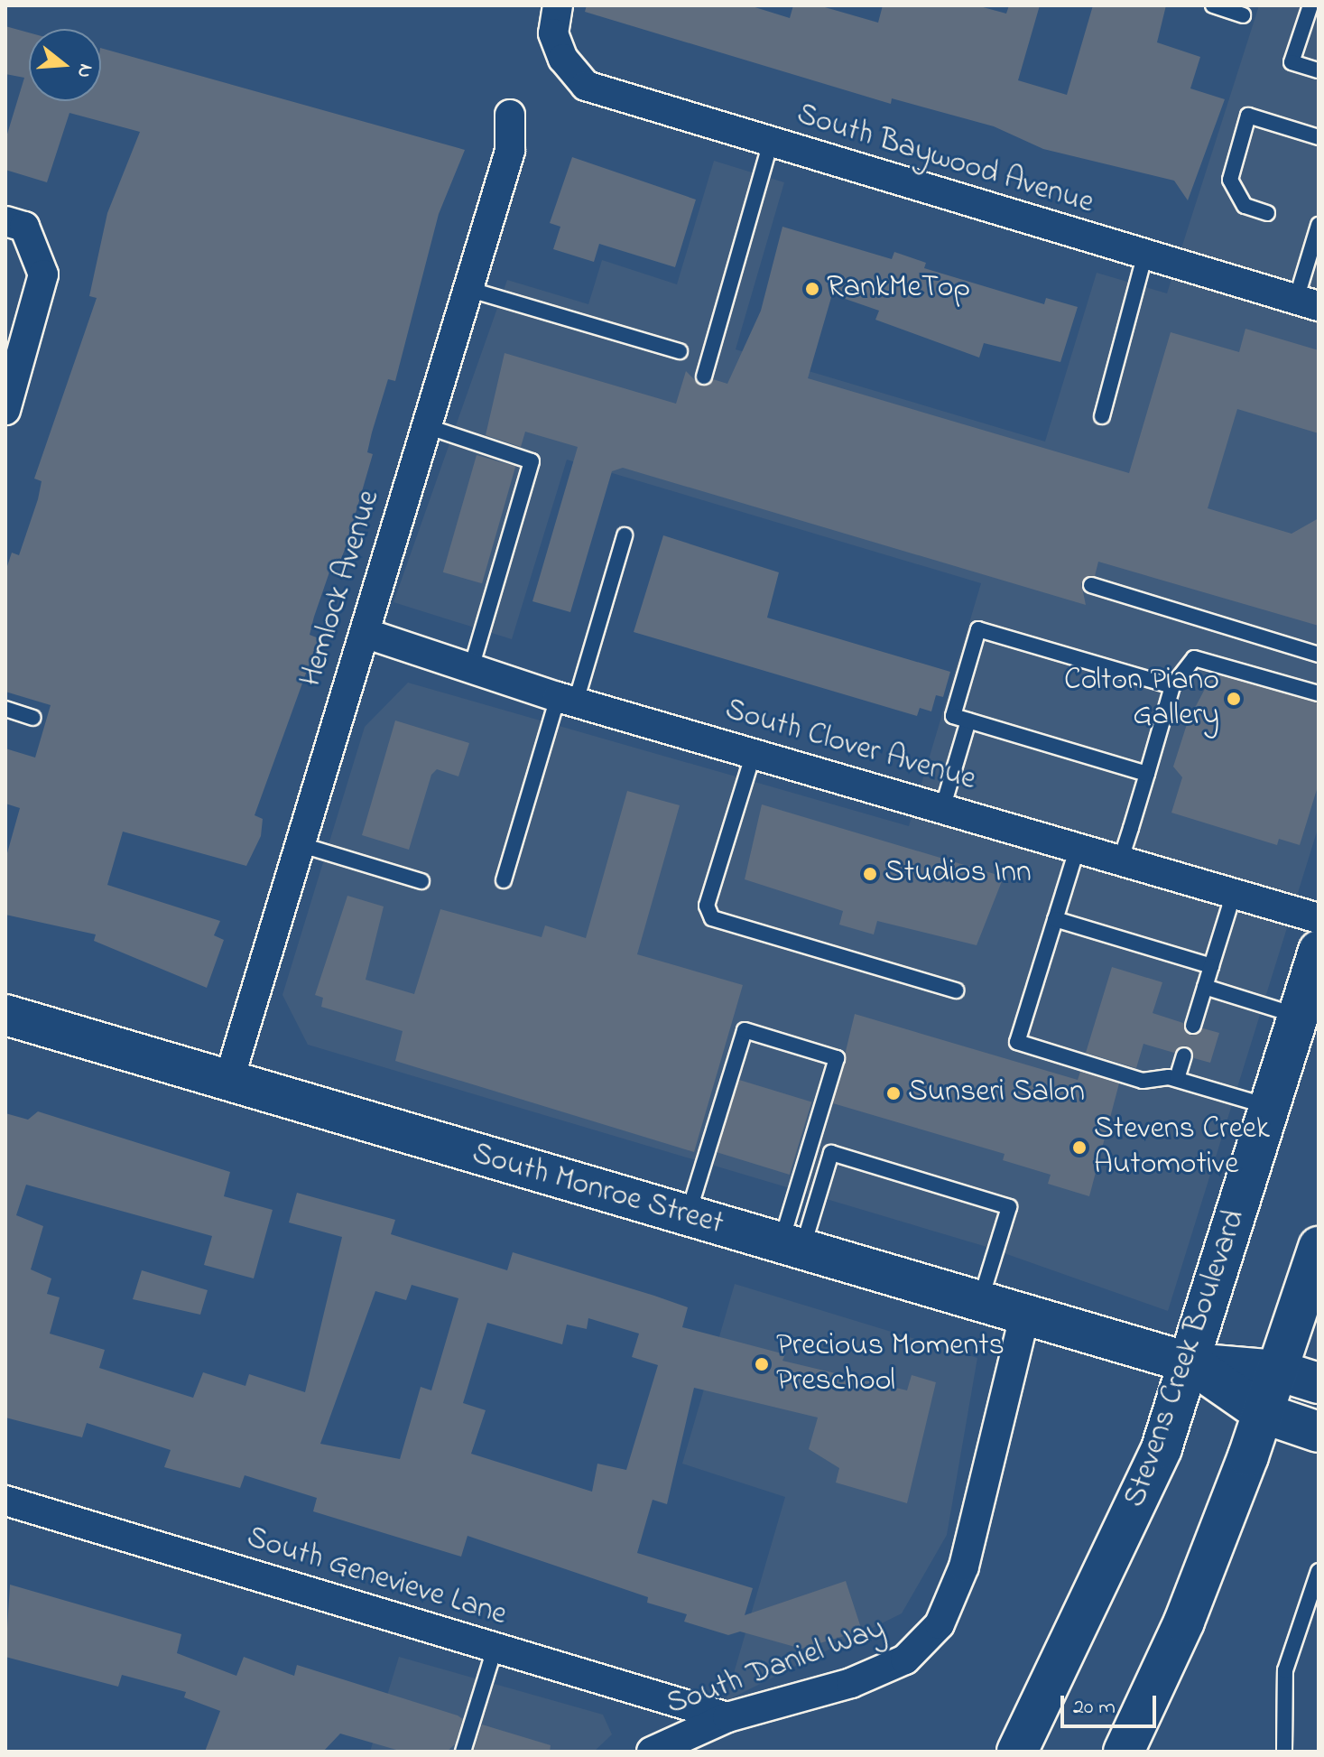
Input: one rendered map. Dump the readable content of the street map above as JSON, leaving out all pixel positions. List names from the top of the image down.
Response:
{
  "streets": {
    "main road": ["South Monroe Street", "Stevens Creek Boulevard"],
    "street": [
      "South Baywood Avenue",
      "Hemlock Avenue",
      "South Clover Avenue",
      "South Genevieve Lane",
      "South Daniel Way"
    ]
  },
  "crossings": [
    ["Hemlock Avenue", "South Clover Avenue"],
    ["Hemlock Avenue", "South Monroe Street"],
    ["South Monroe Street", "Stevens Creek Boulevard"],
    ["South Monroe Street", "South Daniel Way"],
    ["South Genevieve Lane", "South Daniel Way"]
  ],
  "places": [
    "RankMeTop",
    "Colton Piano Gallery",
    "Studios Inn",
    "Sunseri Salon",
    "Stevens Creek Automotive",
    "Precious Moments Preschool"
  ],
  "scale_bar": "20 m",
  "north": "right"
}
